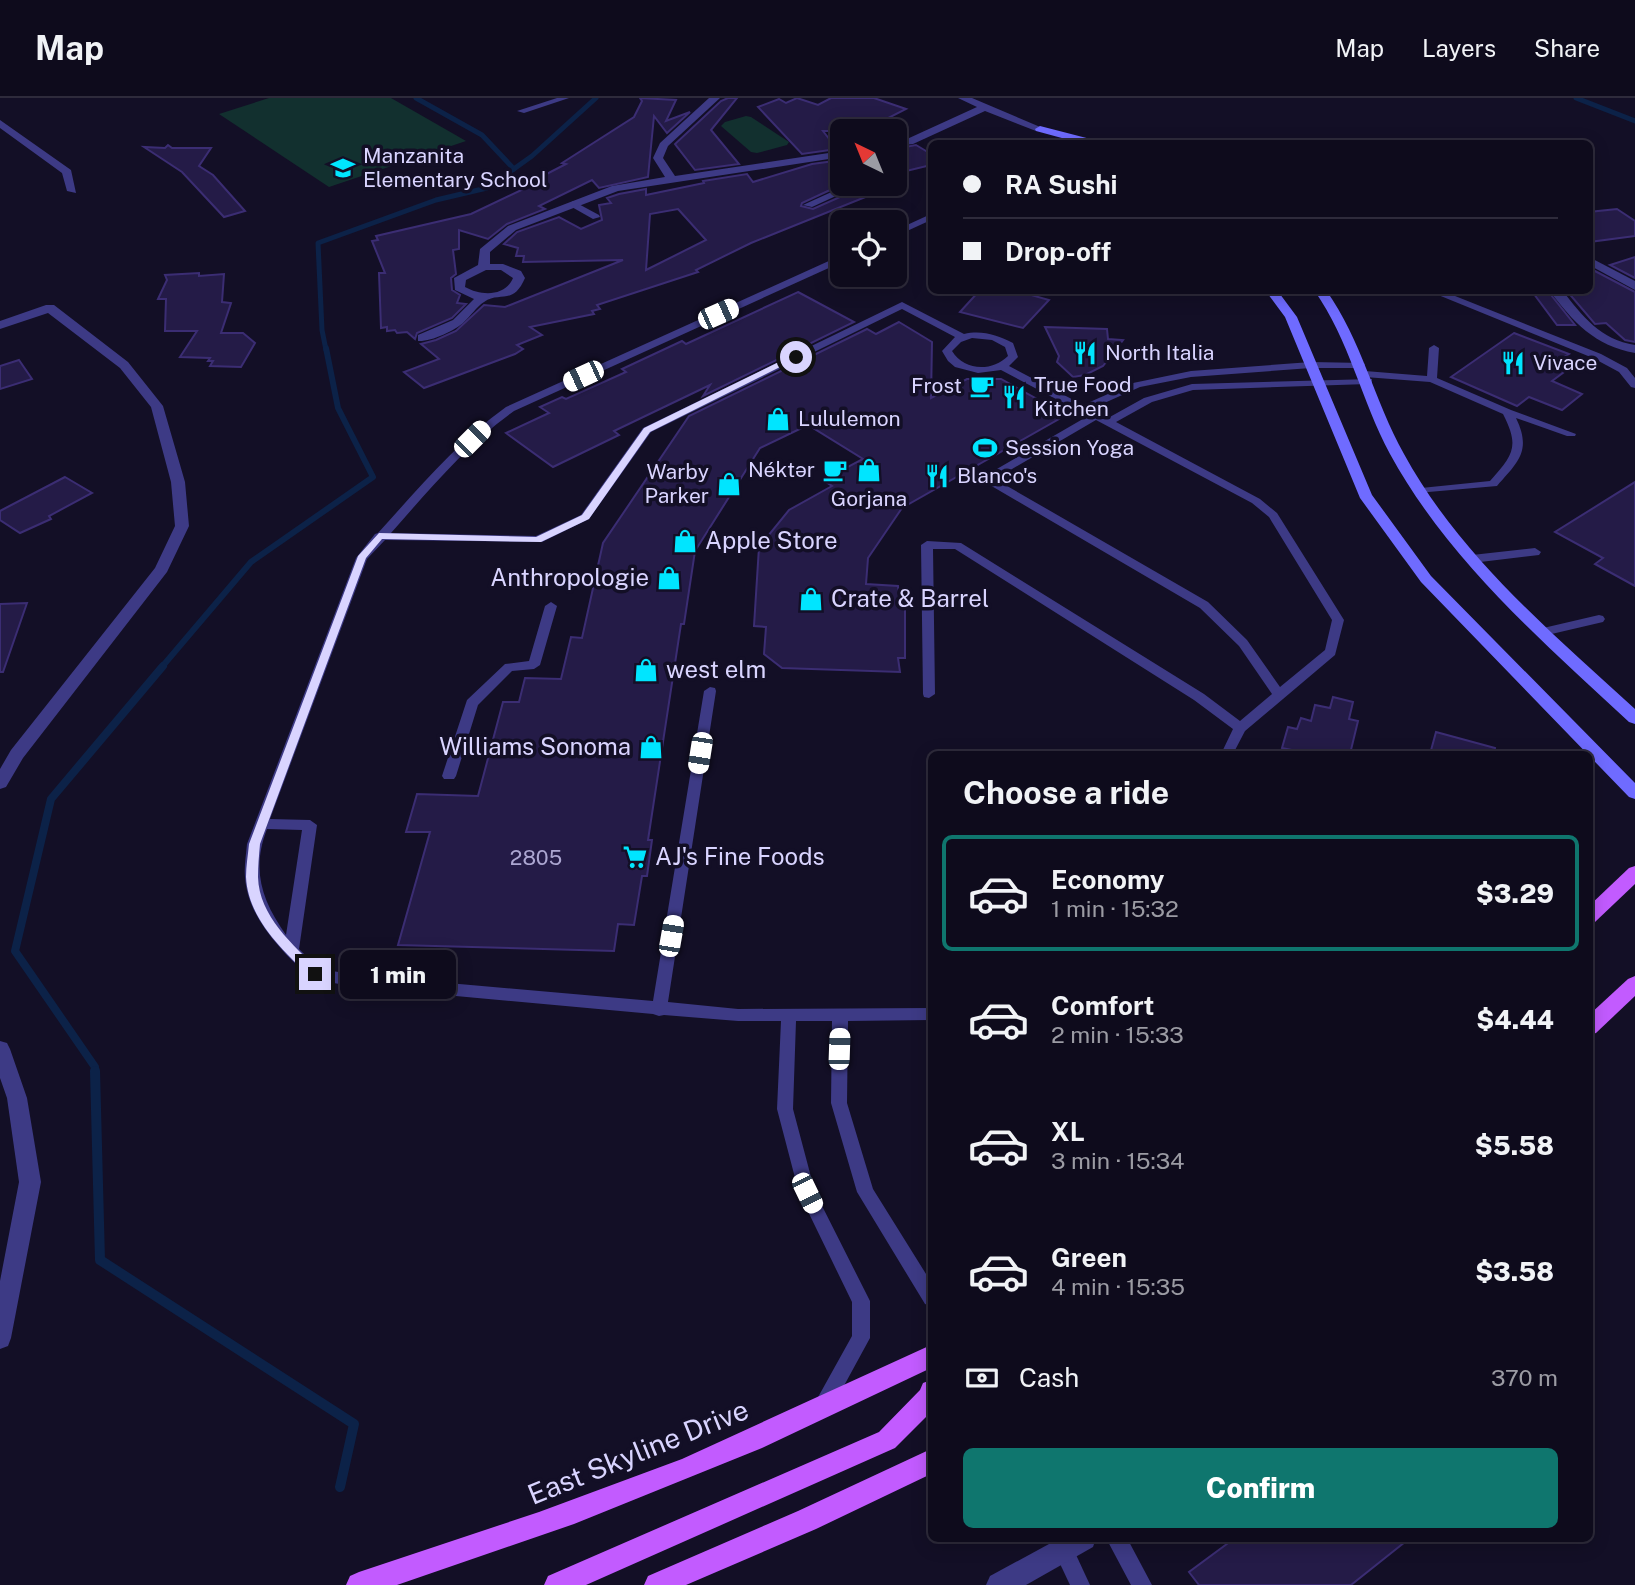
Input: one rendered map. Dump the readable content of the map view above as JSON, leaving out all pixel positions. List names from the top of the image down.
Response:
{
  "streets": {
    "main road": ["East Skyline Drive"]
  },
  "places": {
    "school or university": ["Manzanita Elementary School"],
    "restaurant": [
      "North Italia",
      "Vivace",
      "True Food Kitchen",
      "Blanco's"
    ],
    "cafe": ["Frost", "Néktər"],
    "shop": [
      "Lululemon",
      "Gorjana",
      "Warby Parker",
      "Apple Store",
      "Anthropologie",
      "Crate & Barrel",
      "west elm",
      "Williams Sonoma"
    ],
    "sports": ["Session Yoga"],
    "supermarket": ["AJ's Fine Foods"]
  },
  "house_numbers": ["2805"],
  "north": "top left",
  "page": {
    "header": "Map",
    "nav": ["Map", "Layers", "Share"],
    "banner": ["RA Sushi", "Drop-off"],
    "heading": "Choose a ride",
    "list": [
      {
        "name": "Economy",
        "note": "1 min · 15:32",
        "value": "$3.29"
      },
      {
        "name": "Comfort",
        "note": "2 min · 15:33",
        "value": "$4.44"
      },
      {
        "name": "XL",
        "note": "3 min · 15:34",
        "value": "$5.58"
      },
      {
        "name": "Green",
        "note": "4 min · 15:35",
        "value": "$3.58"
      }
    ],
    "bubble": "1 min",
    "pay": ["Cash", "370 m"],
    "buttons": "Confirm"
  }
}
